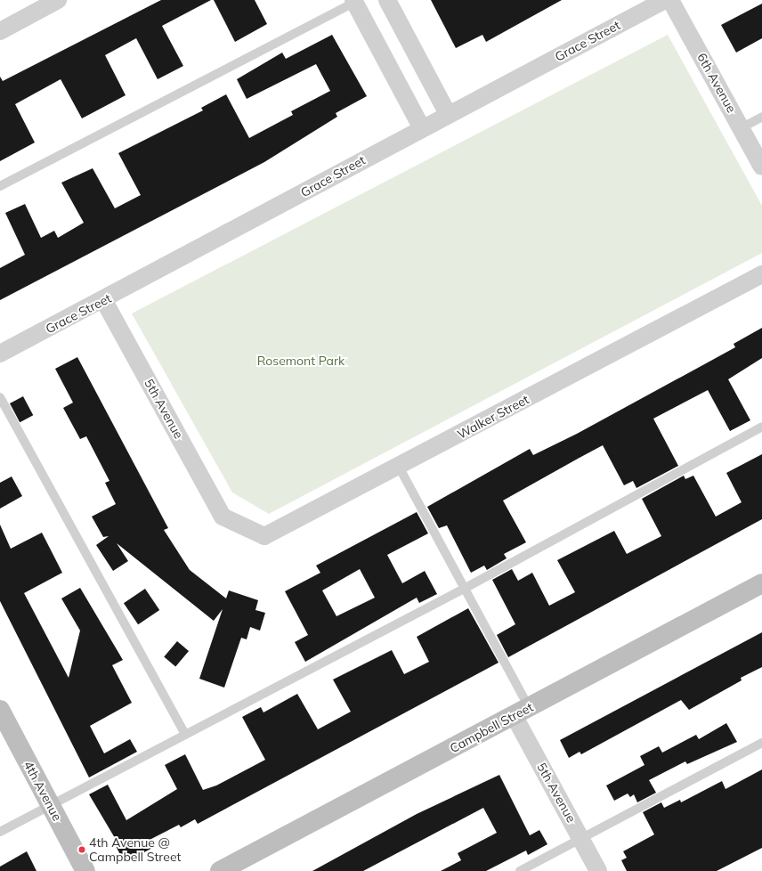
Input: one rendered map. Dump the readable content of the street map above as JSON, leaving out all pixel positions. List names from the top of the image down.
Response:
{
  "streets": {
    "street": [
      "Grace Street",
      "6th Avenue",
      "5th Avenue",
      "Walker Street",
      "Campbell Street",
      "4th Avenue"
    ]
  },
  "crossings": [
    ["Grace Street", "5th Avenue"],
    ["5th Avenue", "Walker Street"],
    ["5th Avenue", "Campbell Street"]
  ],
  "parks": ["Rosemont Park"],
  "places": ["4th Avenue @ Campbell Street"]
}
